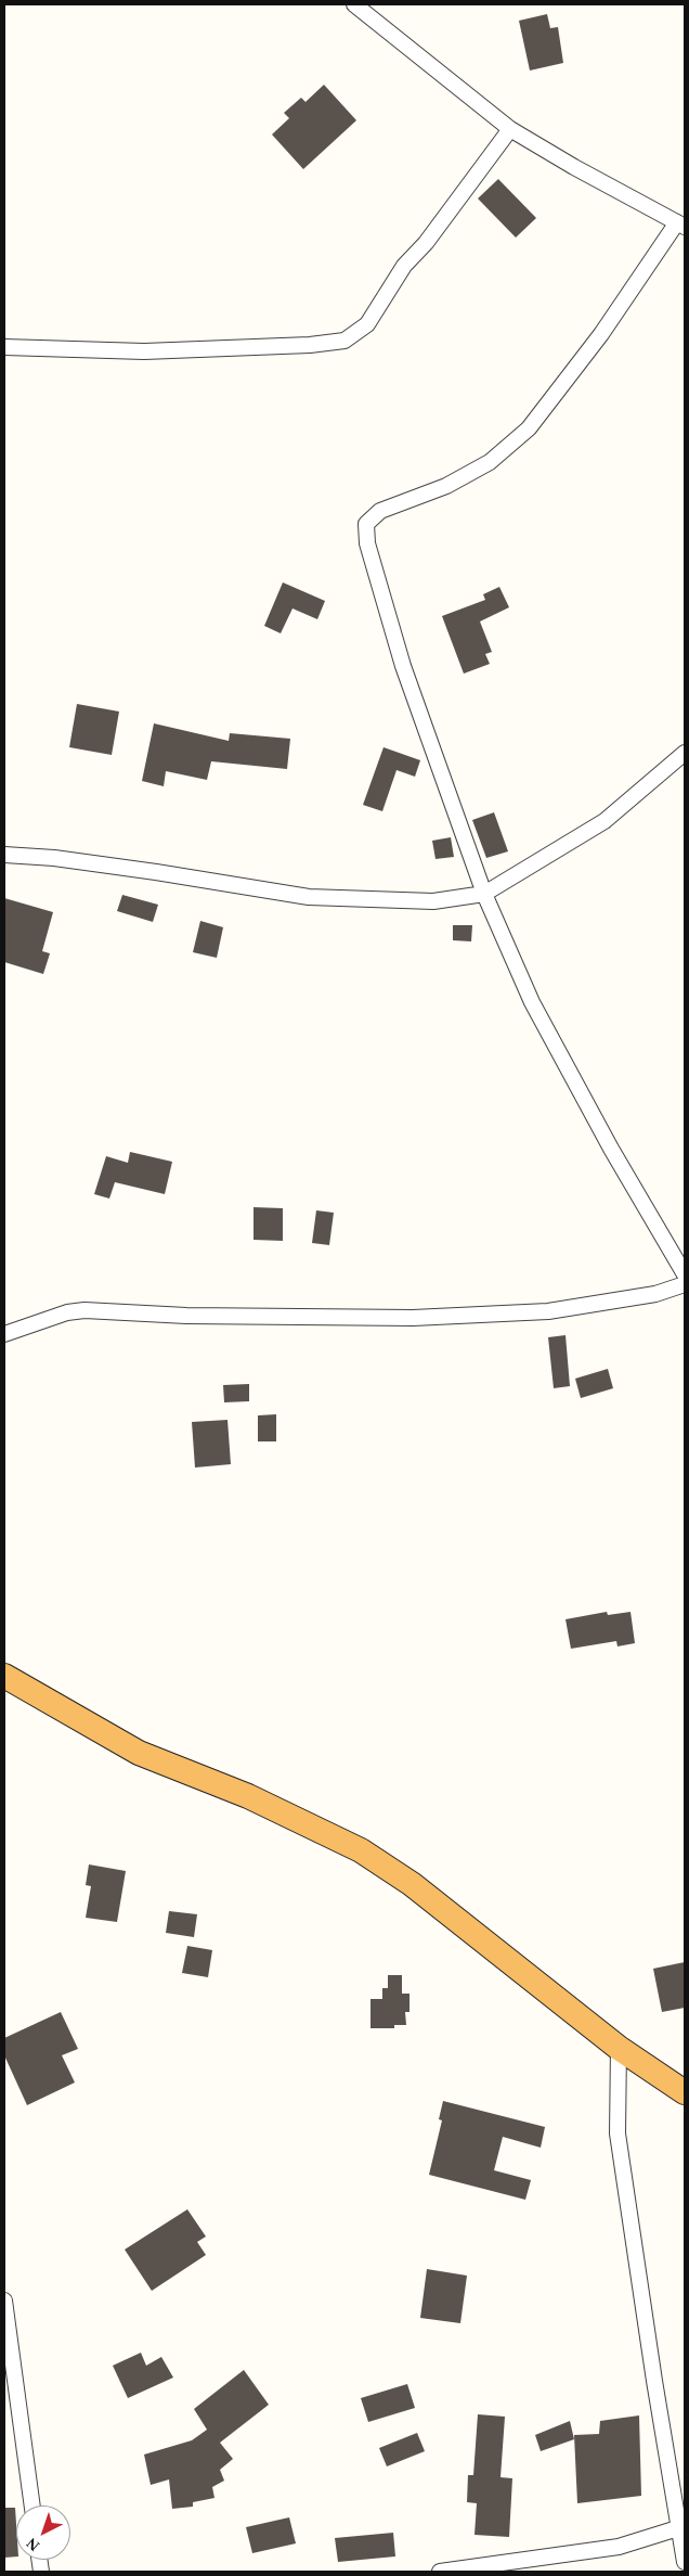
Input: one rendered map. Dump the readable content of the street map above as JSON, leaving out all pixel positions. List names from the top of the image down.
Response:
{
  "north": "bottom left"
}
